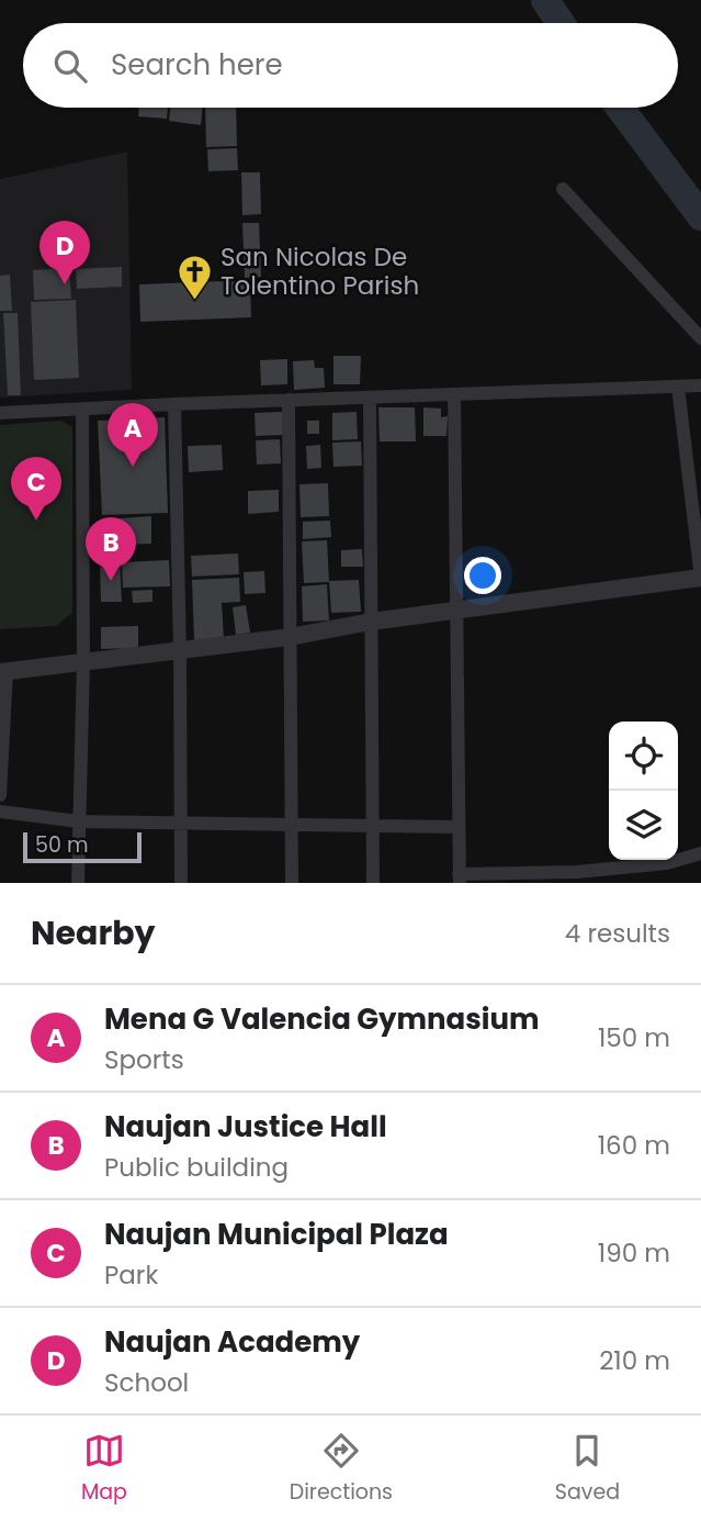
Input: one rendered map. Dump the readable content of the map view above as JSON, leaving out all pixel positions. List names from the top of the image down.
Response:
{
  "places": {
    "church": ["San Nicolas De Tolentino Parish"]
  },
  "scale_bar": "50 m",
  "page": {
    "search": "Search here",
    "pins": [
      "D",
      "A",
      "C",
      "B"
    ],
    "scale": "50 m",
    "heading": ["Nearby", "4 results"],
    "list": [
      {
        "mark": "A",
        "name": "Mena G Valencia Gymnasium",
        "note": "Sports",
        "value": "150 m"
      },
      {
        "mark": "B",
        "name": "Naujan Justice Hall",
        "note": "Public building",
        "value": "160 m"
      },
      {
        "mark": "C",
        "name": "Naujan Municipal Plaza",
        "note": "Park",
        "value": "190 m"
      },
      {
        "mark": "D",
        "name": "Naujan Academy",
        "note": "School",
        "value": "210 m"
      }
    ],
    "nav": ["Map", "Directions", "Saved"]
  }
}
